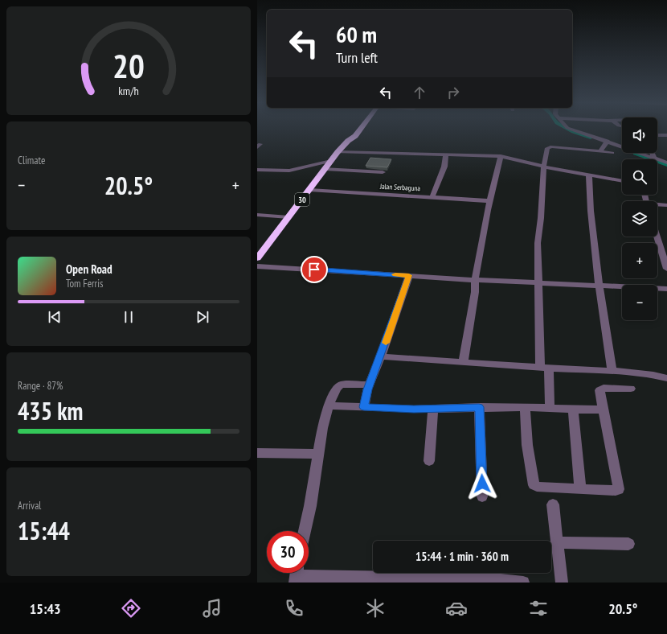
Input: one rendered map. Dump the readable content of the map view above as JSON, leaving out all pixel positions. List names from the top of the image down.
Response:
{
  "streets": {
    "highway": ["30"],
    "street": ["Jalan Serbaguna"]
  },
  "crossings": [
    ["Jalan Serbaguna", "30"]
  ],
  "page": {
    "turn": ["60 m", "Turn left"],
    "map_buttons": ["+", "−"],
    "tile": [
      "Climate",
      ["Range · 87%", "435 km"],
      ["Arrival", "15:44"]
    ],
    "heat": ["−", "20.5°", "+"],
    "song": ["Open Road", "Tom Ferris"],
    "limit": "30",
    "trip": "15:44 · 1 min · 360 m",
    "tabs": ["15:43", "20.5°"],
    "gauge": ["20", "km/h"]
  }
}
